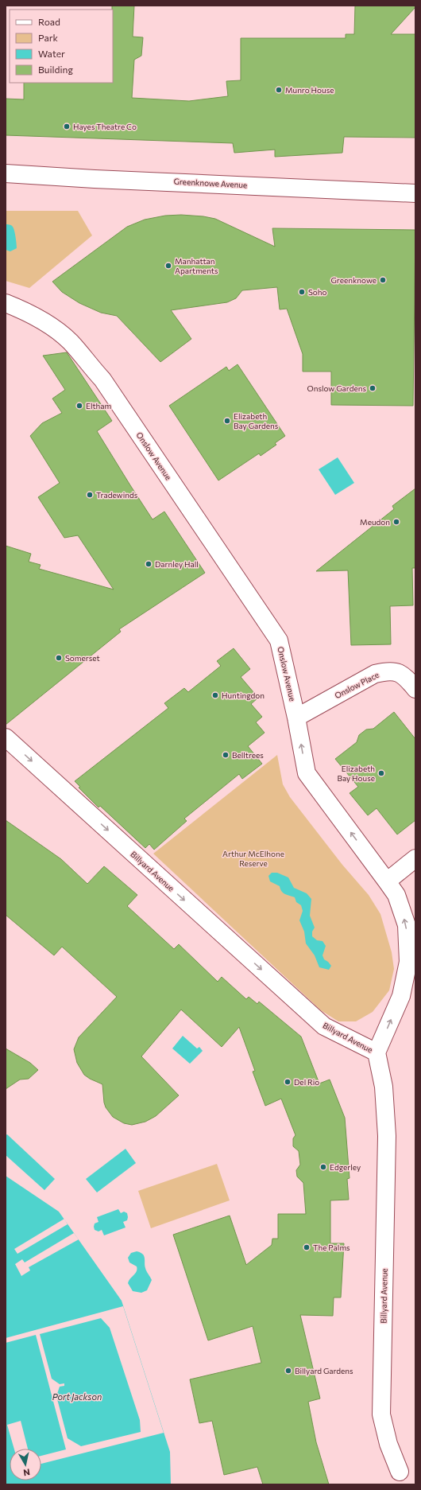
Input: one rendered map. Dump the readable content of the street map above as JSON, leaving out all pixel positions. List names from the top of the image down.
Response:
{
  "streets": {
    "street": [
      "Greenknowe Avenue",
      "Onslow Avenue",
      "Onslow Place",
      "Billyard Avenue"
    ]
  },
  "crossings": [
    ["Onslow Avenue", "Onslow Place"],
    ["Onslow Avenue", "Billyard Avenue"]
  ],
  "one_way": ["Onslow Avenue", "Billyard Avenue"],
  "water": ["Port Jackson"],
  "parks": ["Arthur McElhone Reserve"],
  "places": [
    "Munro House",
    "Hayes Theatre Co",
    "Manhattan Apartments",
    "Greenknowe",
    "Soho",
    "Onslow Gardens",
    "Eltham",
    "Elizabeth Bay Gardens",
    "Tradewinds",
    "Meudon",
    "Darnley Hall",
    "Somerset",
    "Huntingdon",
    "Belltrees",
    "Elizabeth Bay House",
    "Del Rio",
    "Edgerley",
    "The Palms",
    "Billyard Gardens"
  ],
  "legend": [
    "Road",
    "Park",
    "Water",
    "Building"
  ],
  "north": "bottom"
}
